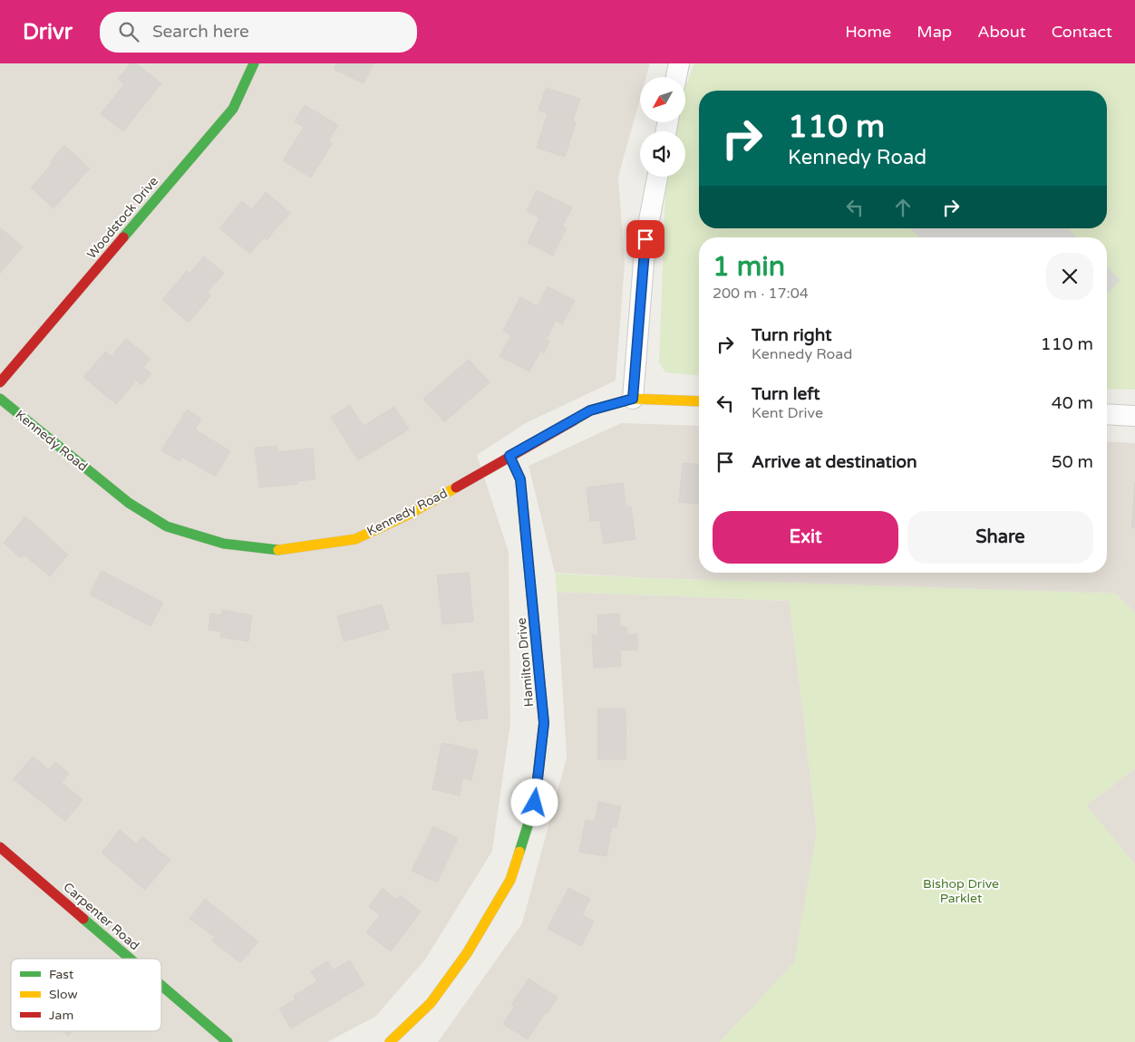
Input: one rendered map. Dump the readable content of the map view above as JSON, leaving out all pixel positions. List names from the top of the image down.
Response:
{
  "streets": {
    "street": [
      "Woodstock Drive",
      "Kennedy Road",
      "Hamilton Drive",
      "Carpenter Road"
    ]
  },
  "crossings": [
    ["Kennedy Road", "Hamilton Drive"]
  ],
  "parks": ["Bishop Drive Parklet"],
  "legend": ["Fast", "Slow", "Jam"],
  "north": "bottom left",
  "page": {
    "header": "Drivr",
    "search": "Search here",
    "nav": [
      "Home",
      "Map",
      "About",
      "Contact"
    ],
    "turn": ["110 m", "Kennedy Road"],
    "heading": ["1 min", "200 m · 17:04"],
    "list": [
      {
        "name": "Turn right",
        "note": "Kennedy Road",
        "value": "110 m"
      },
      {
        "name": "Turn left",
        "note": "Kent Drive",
        "value": "40 m"
      },
      {
        "name": "Arrive at destination",
        "value": "50 m"
      }
    ],
    "buttons": ["Exit", "Share"]
  }
}
